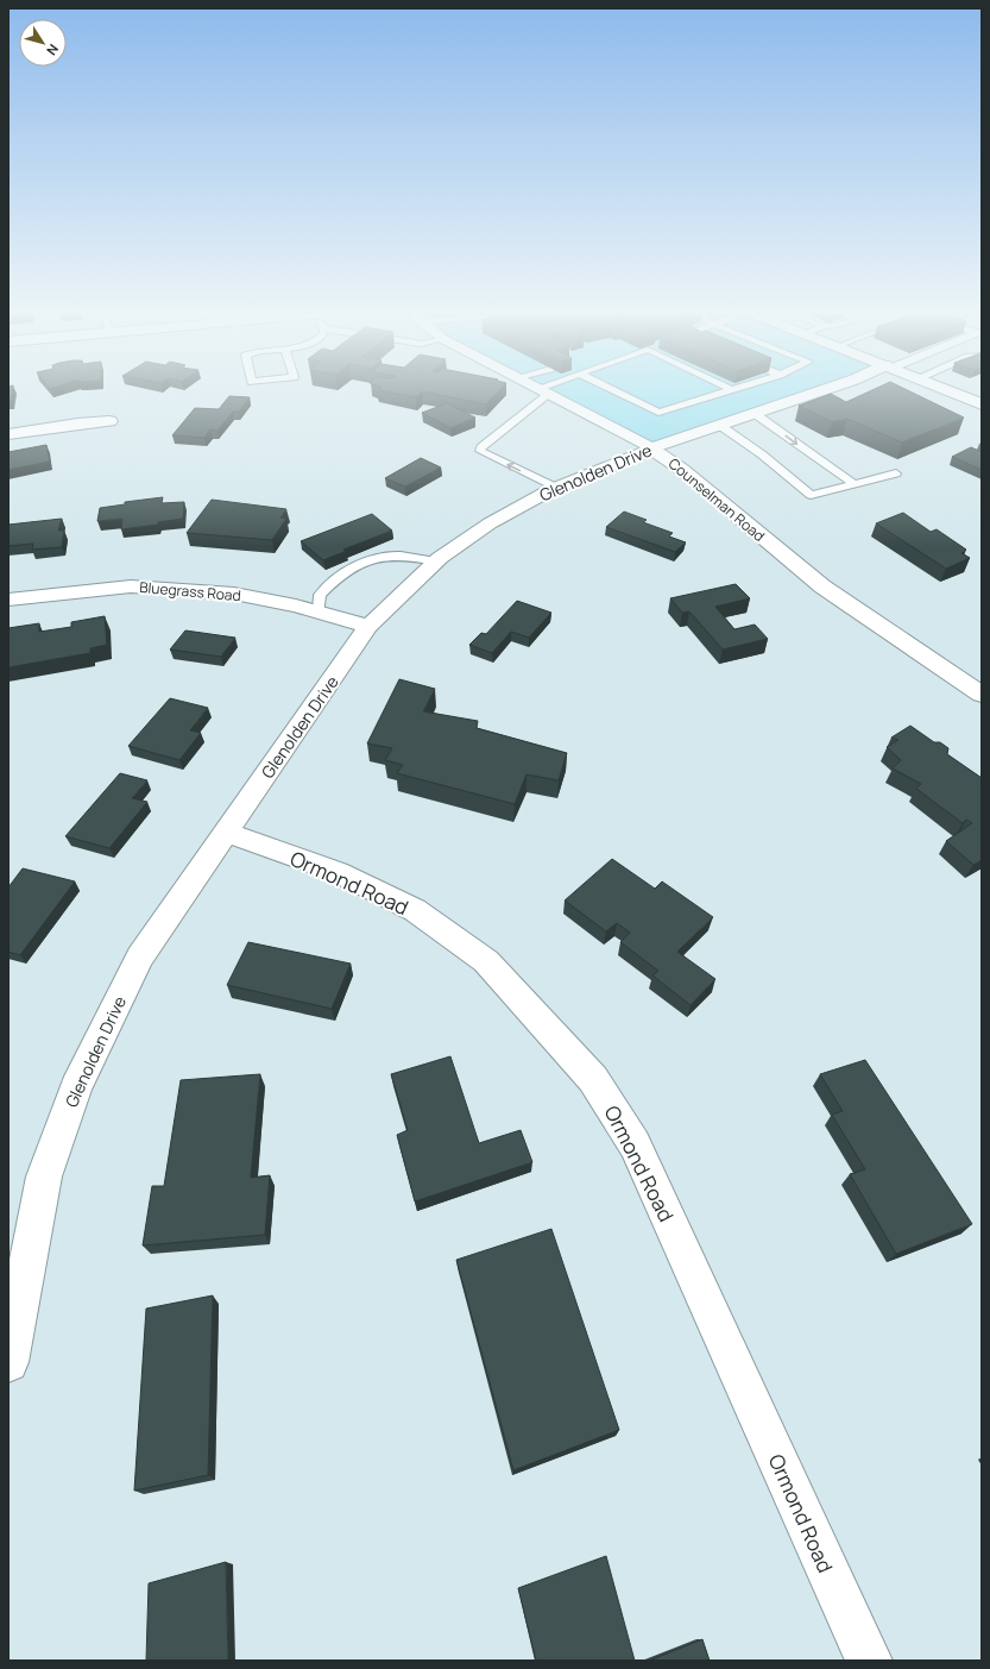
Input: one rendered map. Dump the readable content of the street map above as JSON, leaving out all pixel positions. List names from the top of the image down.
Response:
{
  "streets": {
    "street": [
      "Glenolden Drive",
      "Counselman Road",
      "Bluegrass Road",
      "Ormond Road"
    ]
  },
  "crossings": [
    ["Glenolden Drive", "Counselman Road"],
    ["Glenolden Drive", "Bluegrass Road"],
    ["Glenolden Drive", "Ormond Road"]
  ],
  "north": "bottom right"
}
